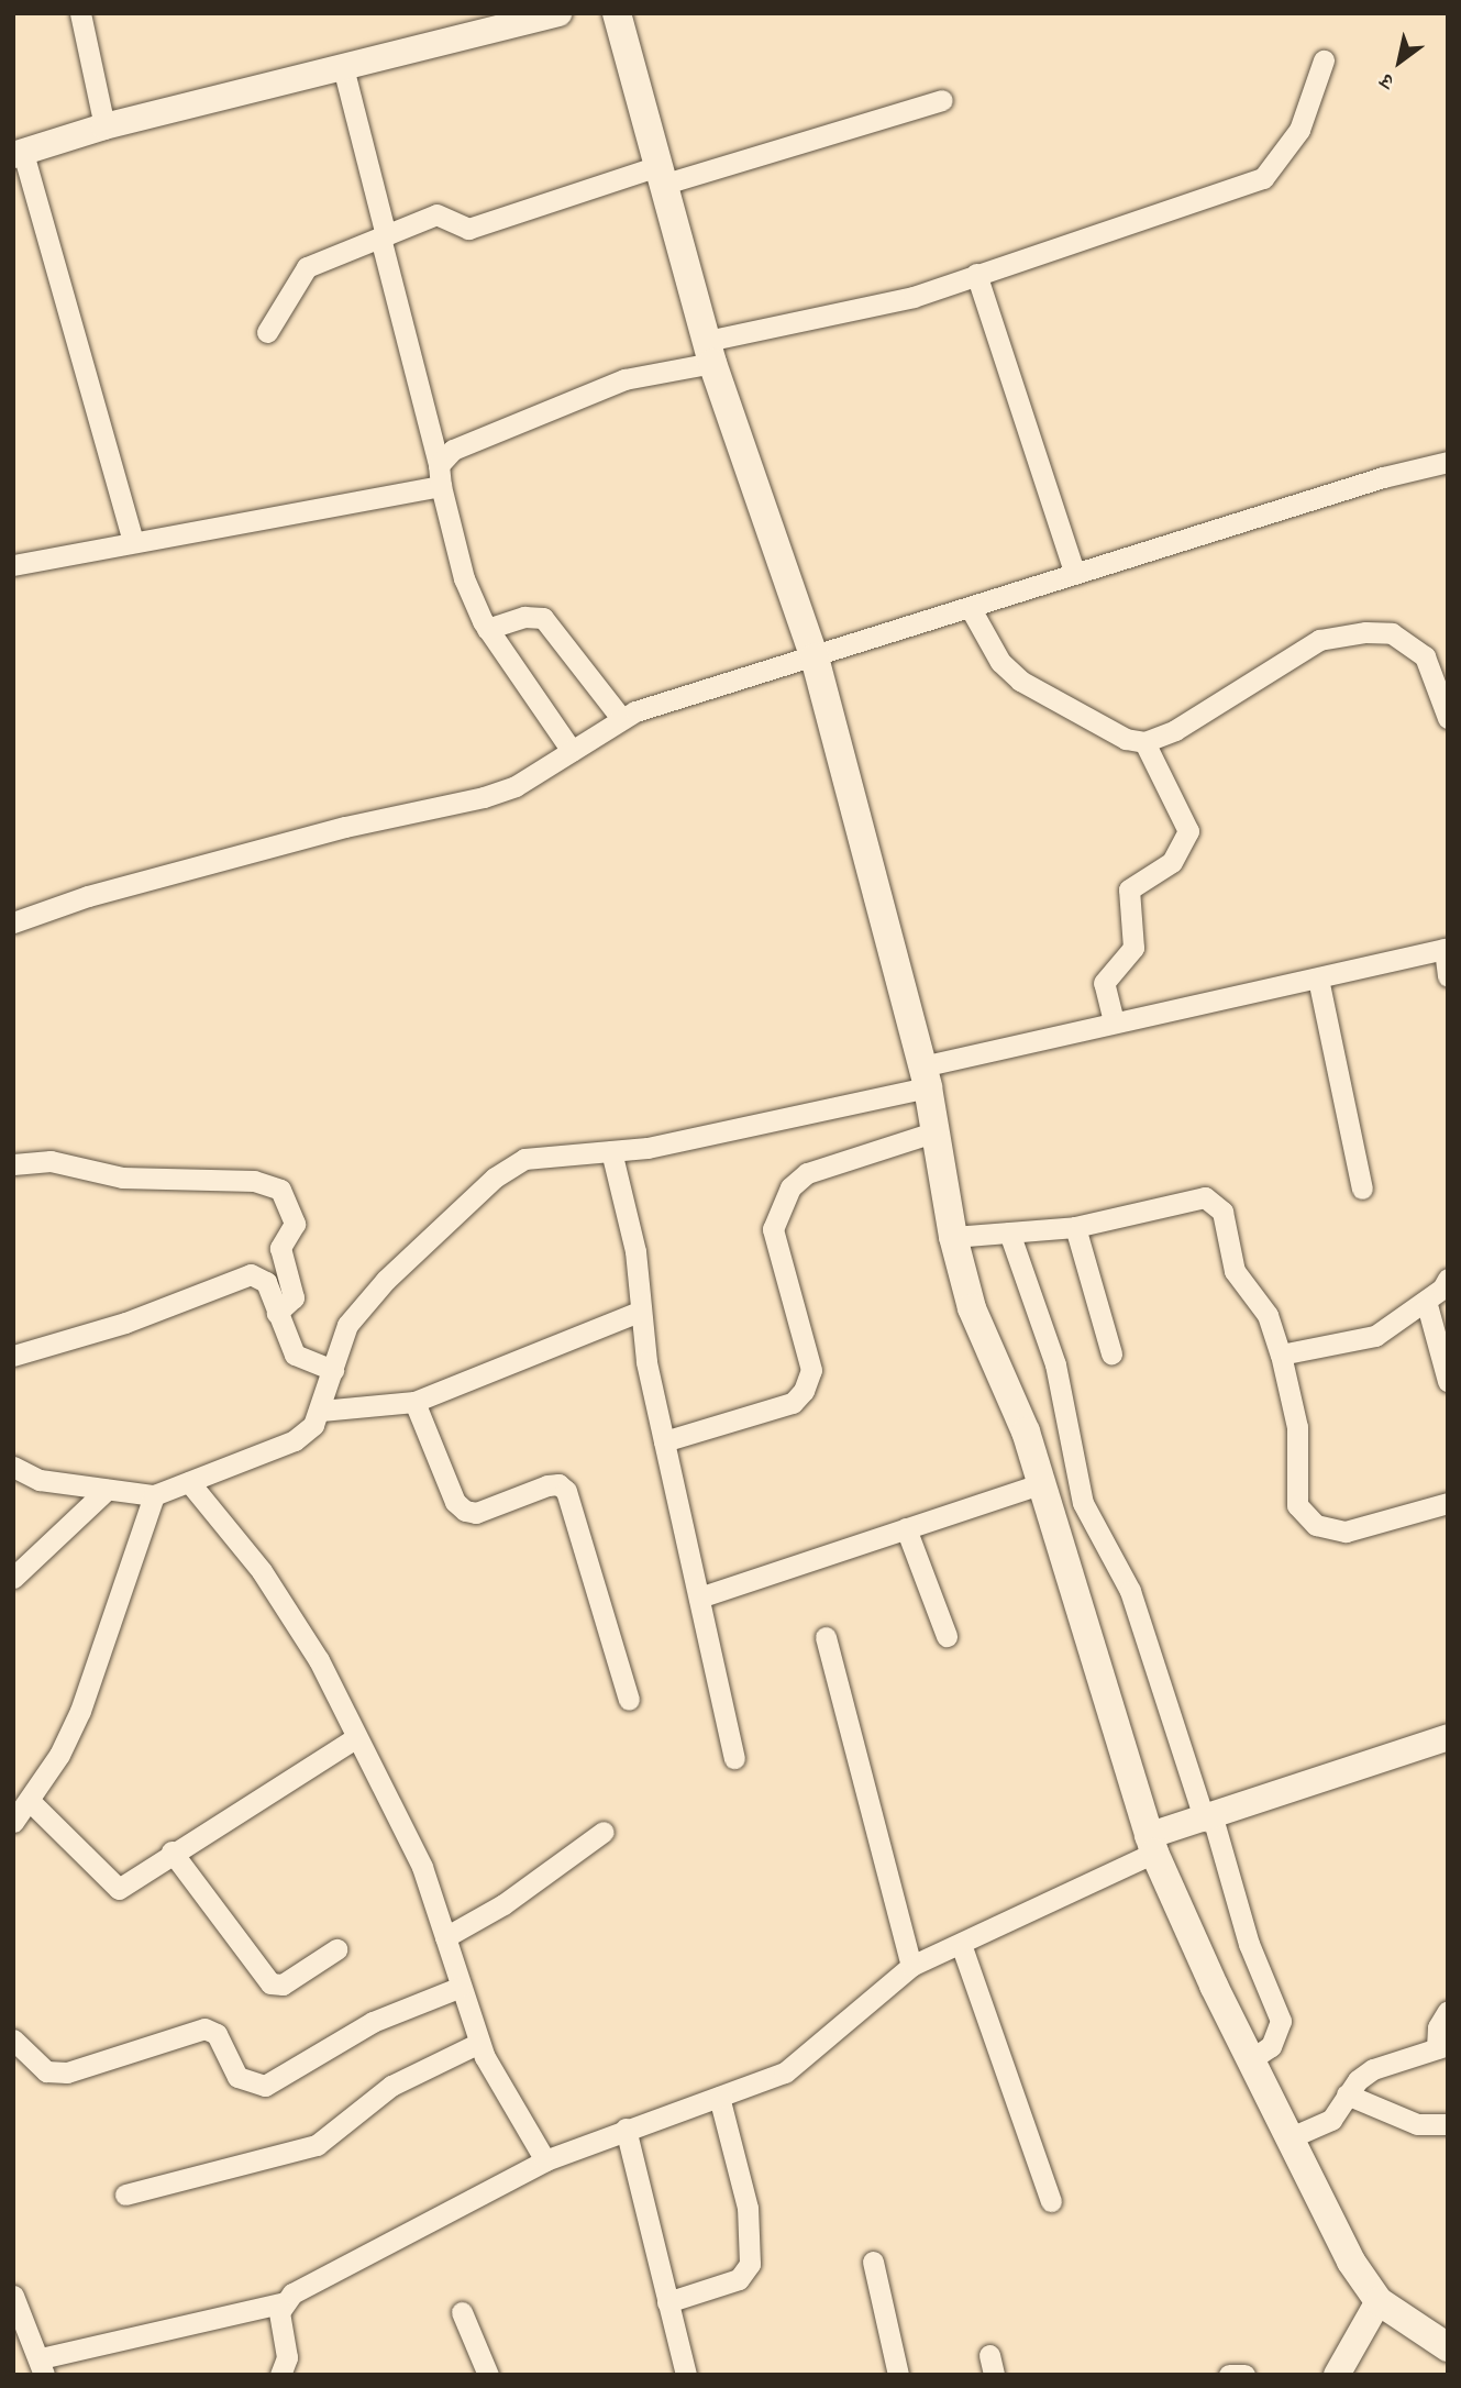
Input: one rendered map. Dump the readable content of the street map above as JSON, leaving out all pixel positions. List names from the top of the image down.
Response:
{
  "north": "bottom left"
}
